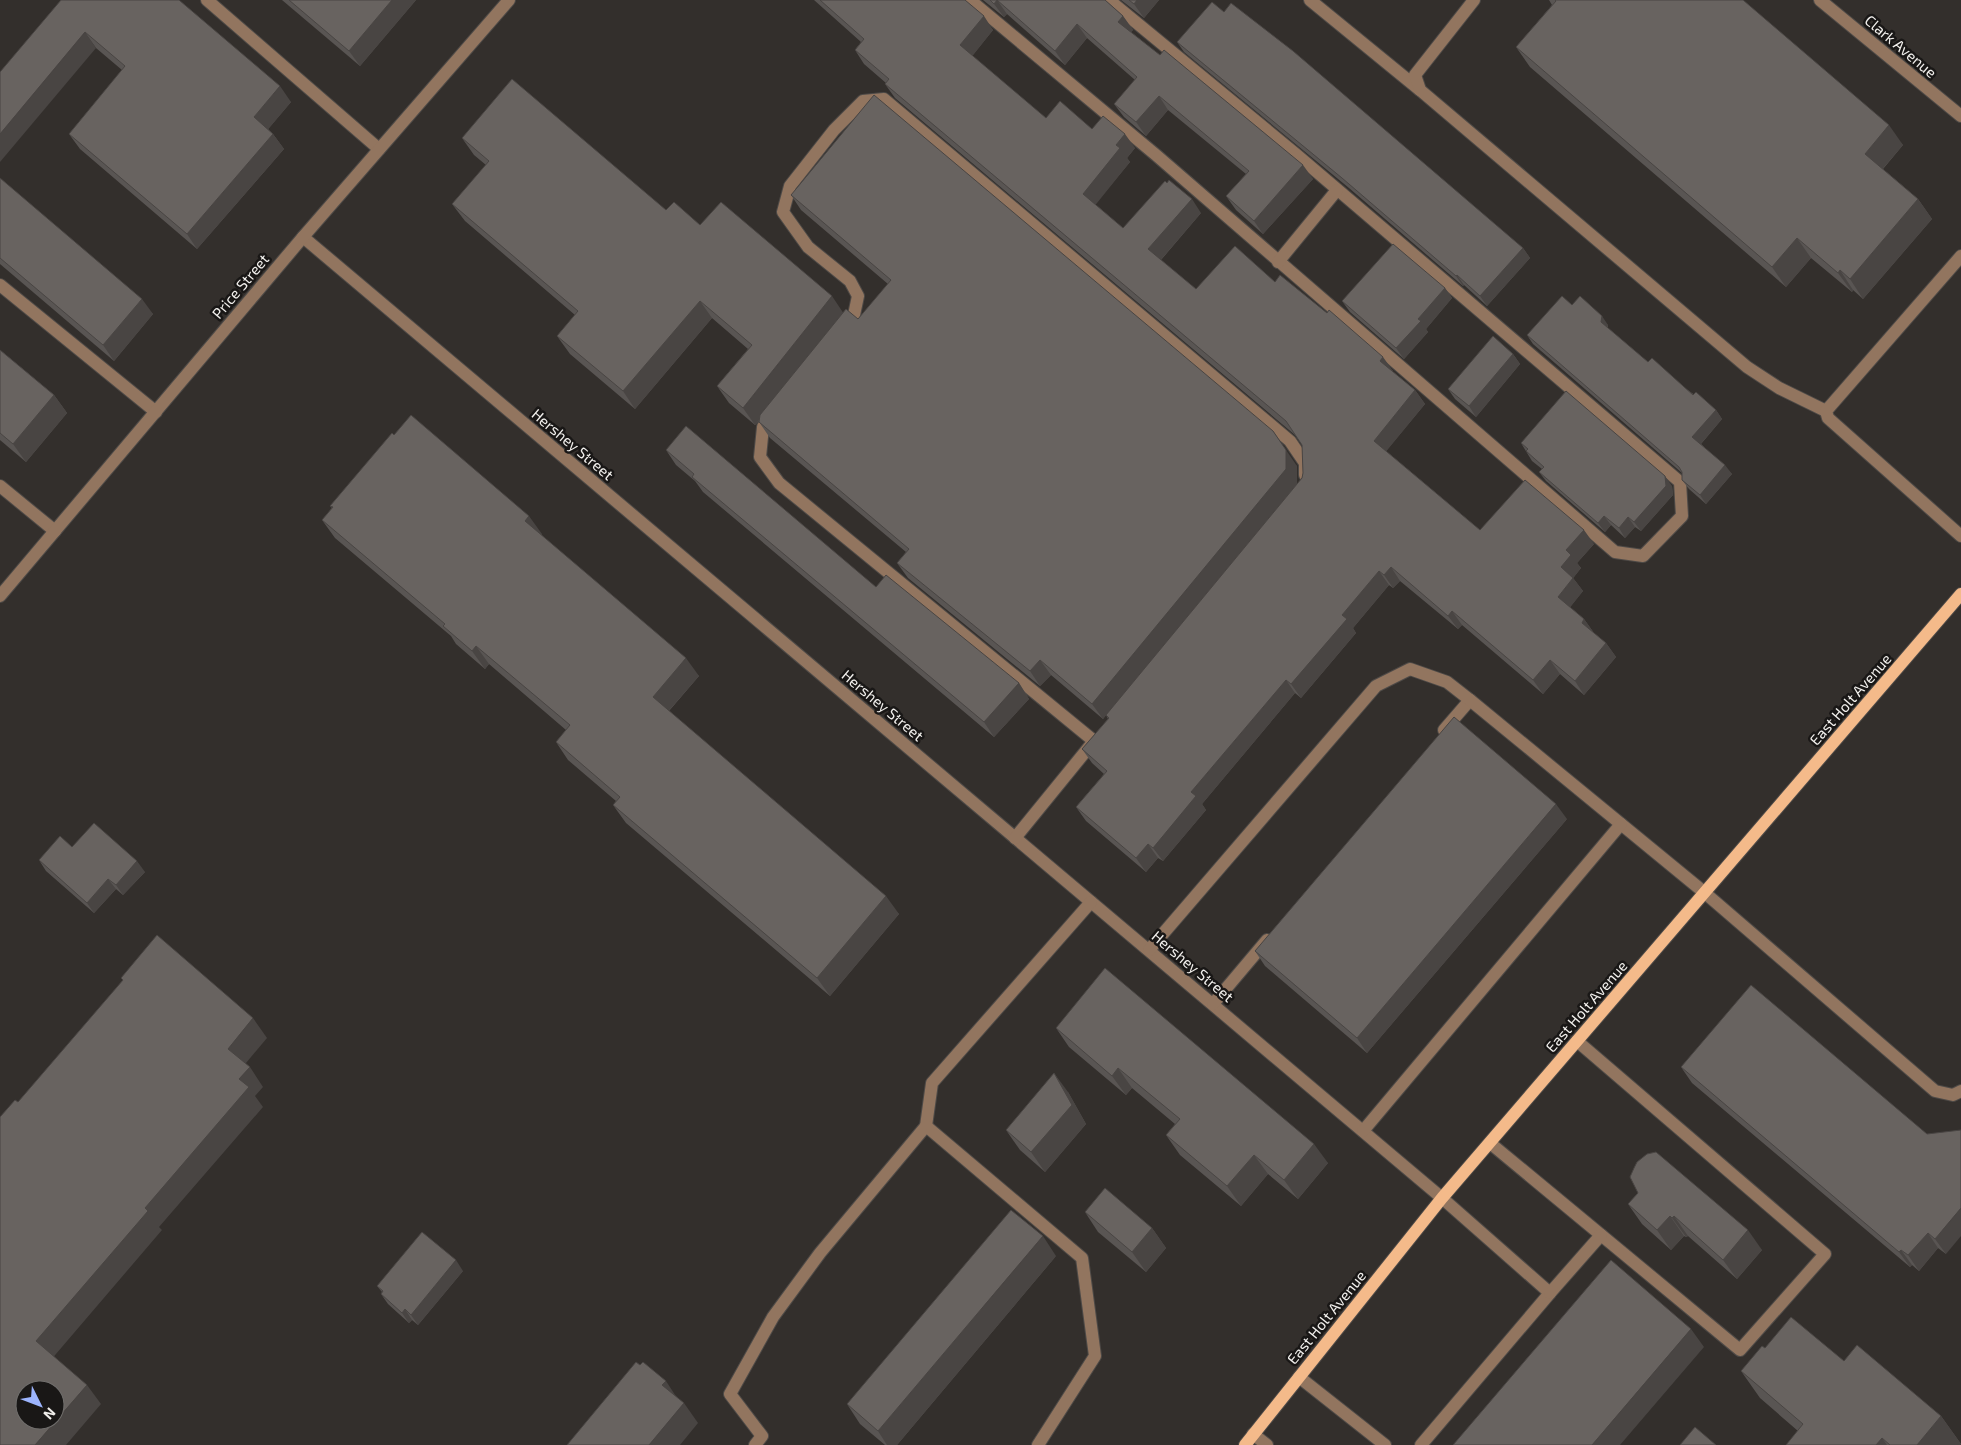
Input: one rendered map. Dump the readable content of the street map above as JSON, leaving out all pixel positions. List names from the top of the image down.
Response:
{
  "streets": {
    "main road": ["East Holt Avenue"],
    "street": ["Clark Avenue", "Price Street", "Hershey Street"]
  },
  "crossings": [
    ["Price Street", "Hershey Street"],
    ["Hershey Street", "East Holt Avenue"]
  ],
  "north": "bottom right"
}
